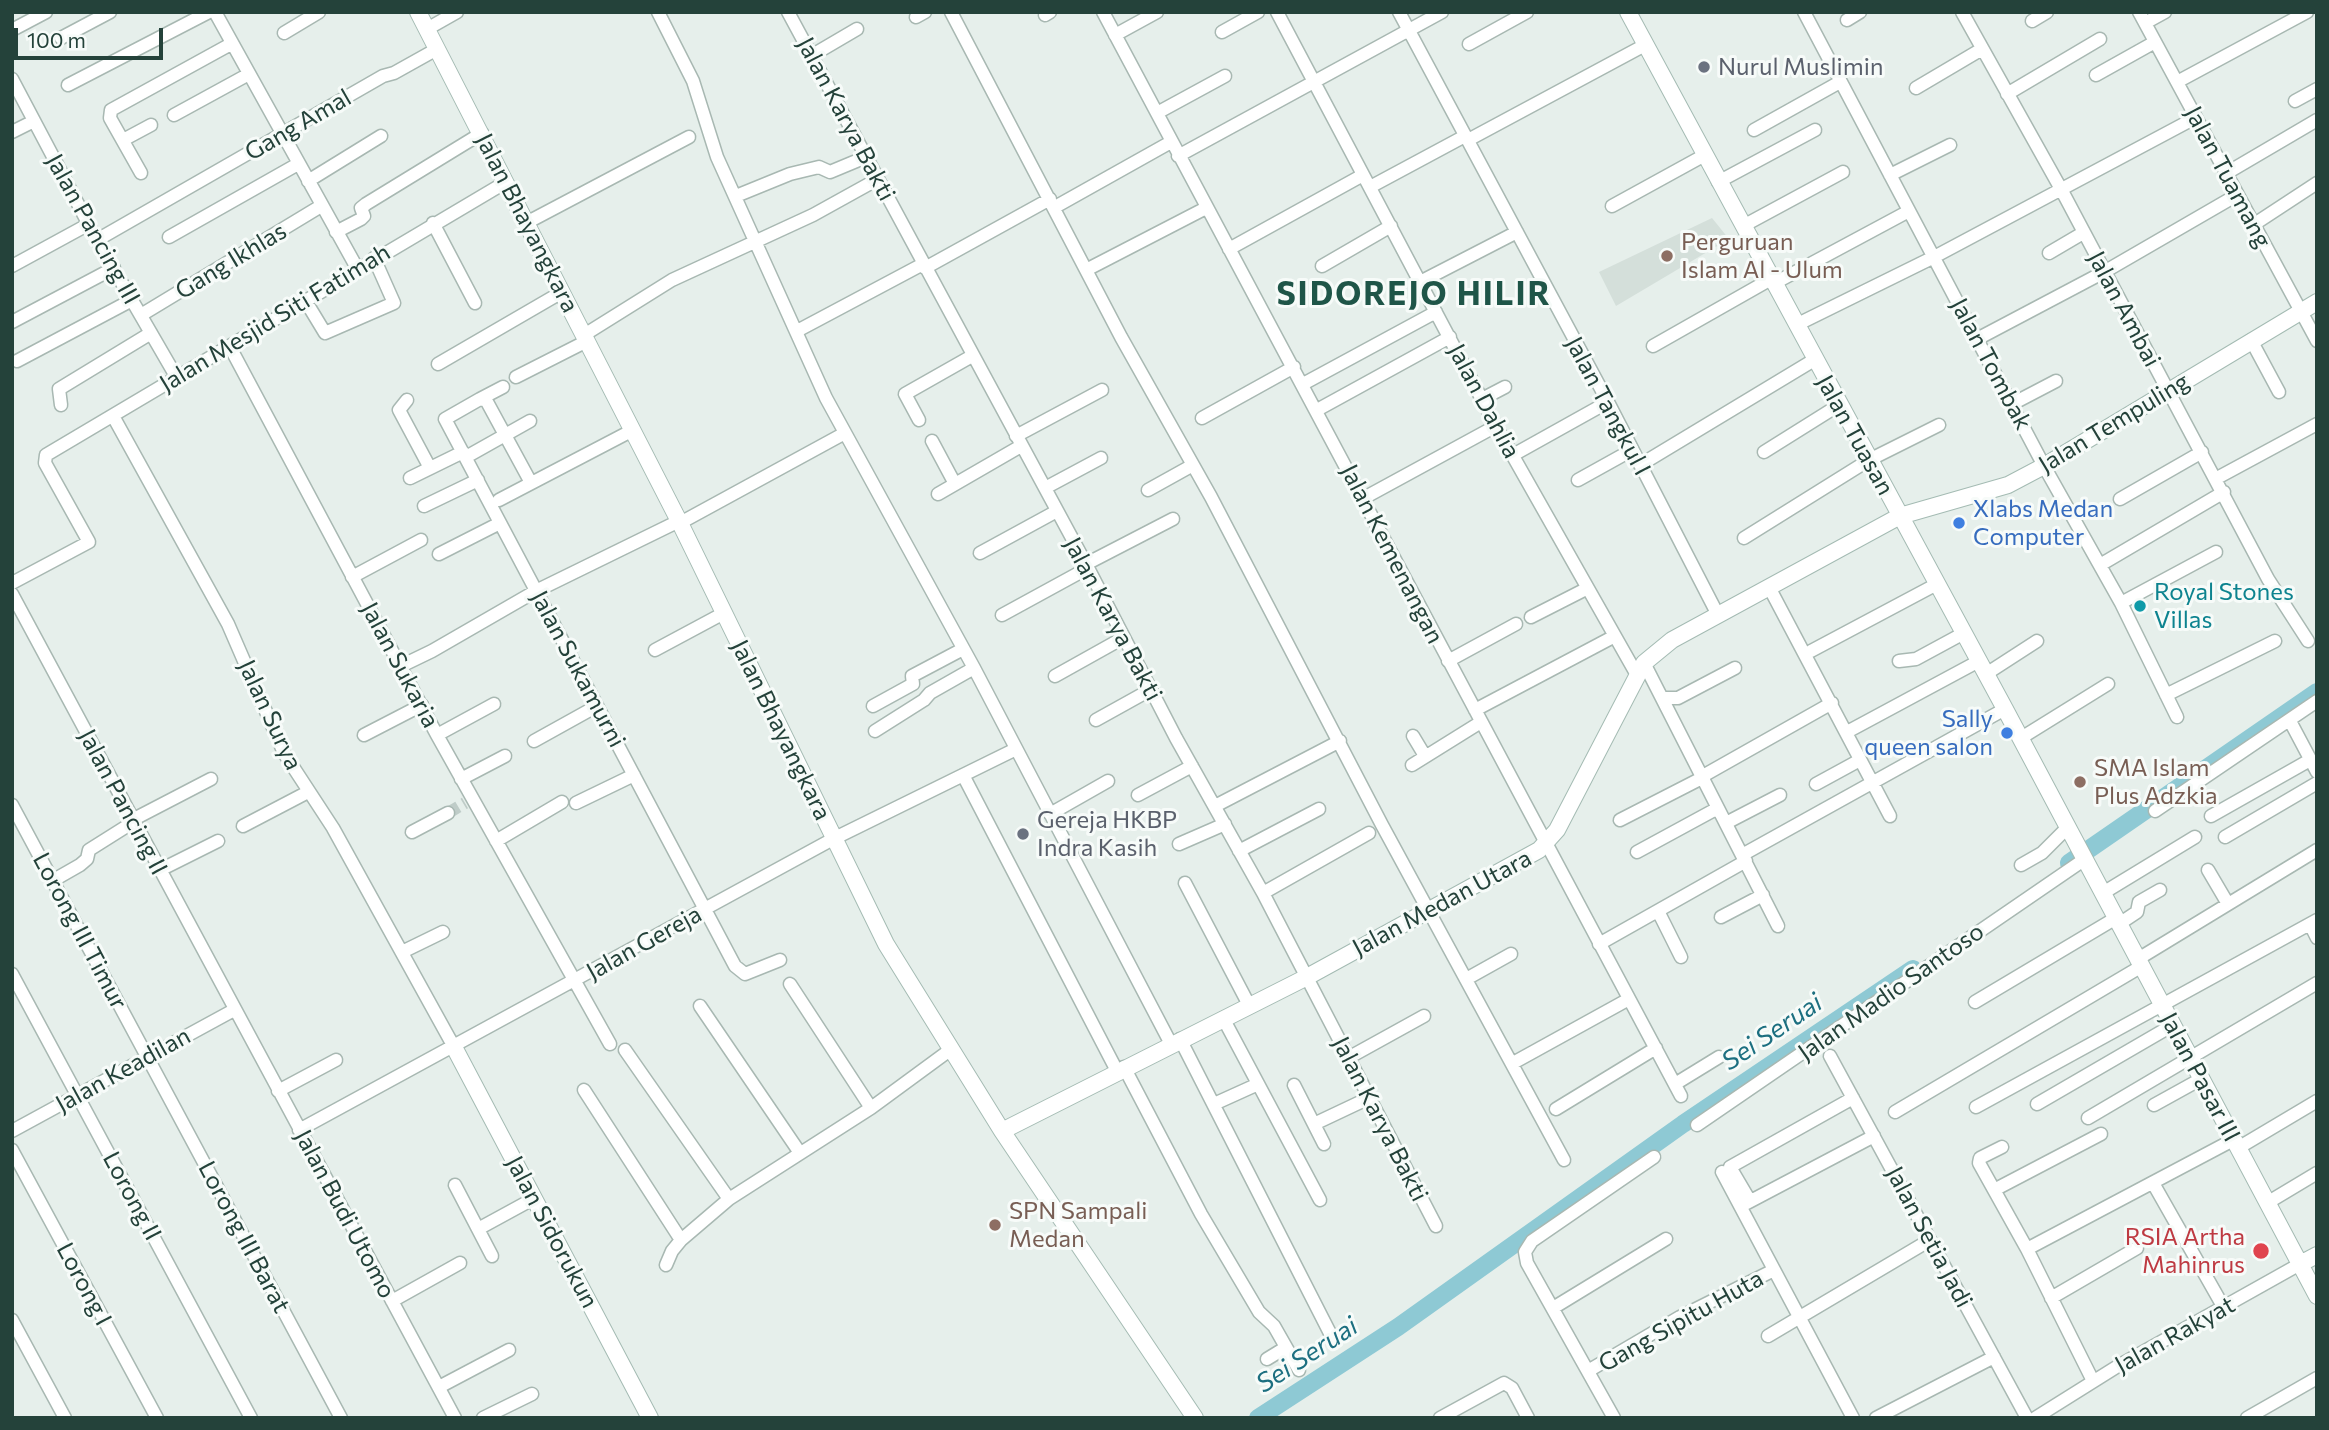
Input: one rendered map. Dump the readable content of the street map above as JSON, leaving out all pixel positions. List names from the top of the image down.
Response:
{
  "streets": {
    "street": [
      "Jalan Karya Bakti",
      "Gang Amal",
      "Jalan Tuamang",
      "Jalan Bhayangkara",
      "Jalan Pancing III",
      "Gang Ikhlas",
      "Jalan Ambai",
      "Jalan Mesjid Siti Fatimah",
      "Jalan Tombak",
      "Jalan Dahlia",
      "Jalan Tangkul I",
      "Jalan Tempuling",
      "Jalan Tuasan",
      "Jalan Kemenangan",
      "Jalan Sukaria",
      "Jalan Sukamurni",
      "Jalan Surya",
      "Jalan Pancing II",
      "Jalan Medan Utara",
      "Lorong III Timur",
      "Jalan Gereja",
      "Jalan Madio Santoso",
      "Jalan Keadilan",
      "Jalan Pasar III",
      "Lorong II",
      "Jalan Budi Utomo",
      "Jalan Sidorukun",
      "Lorong III Barat",
      "Jalan Setia Jadi",
      "Lorong I",
      "Gang Sipitu Huta",
      "Jalan Rakyat"
    ]
  },
  "crossings": [
    ["Jalan Karya Bakti", "Jalan Medan Utara"],
    ["Gang Amal", "Jalan Bhayangkara"],
    ["Gang Amal", "Jalan Pancing III"],
    ["Jalan Tuamang", "Jalan Tempuling"],
    ["Jalan Bhayangkara", "Jalan Mesjid Siti Fatimah"],
    ["Jalan Bhayangkara", "Jalan Medan Utara"],
    ["Jalan Bhayangkara", "Jalan Gereja"],
    ["Jalan Pancing III", "Gang Ikhlas"],
    ["Jalan Pancing III", "Jalan Mesjid Siti Fatimah"],
    ["Jalan Ambai", "Jalan Tempuling"],
    ["Jalan Mesjid Siti Fatimah", "Jalan Sukaria"],
    ["Jalan Mesjid Siti Fatimah", "Jalan Surya"],
    ["Jalan Tombak", "Jalan Tempuling"],
    ["Jalan Dahlia", "Jalan Medan Utara"],
    ["Jalan Tangkul I", "Jalan Medan Utara"],
    ["Jalan Tempuling", "Jalan Tuasan"],
    ["Jalan Tempuling", "Jalan Medan Utara"],
    ["Jalan Tuasan", "Jalan Medan Utara"],
    ["Jalan Tuasan", "Jalan Madio Santoso"],
    ["Jalan Tuasan", "Jalan Pasar III"],
    ["Jalan Kemenangan", "Jalan Medan Utara"],
    ["Jalan Sukaria", "Jalan Gereja"],
    ["Jalan Sukamurni", "Jalan Gereja"],
    ["Jalan Surya", "Jalan Gereja"],
    ["Jalan Surya", "Jalan Sidorukun"],
    ["Jalan Pancing II", "Jalan Keadilan"],
    ["Jalan Pancing II", "Jalan Budi Utomo"],
    ["Lorong III Timur", "Jalan Keadilan"],
    ["Lorong III Timur", "Lorong III Barat"],
    ["Jalan Gereja", "Jalan Budi Utomo"],
    ["Jalan Gereja", "Jalan Sidorukun"],
    ["Jalan Madio Santoso", "Jalan Pasar III"],
    ["Jalan Keadilan", "Lorong II"],
    ["Jalan Keadilan", "Jalan Budi Utomo"],
    ["Jalan Keadilan", "Lorong III Barat"],
    ["Jalan Pasar III", "Jalan Rakyat"]
  ],
  "districts": ["SIDOREJO HILIR"],
  "water": ["Sei Seruai"],
  "places": [
    "Nurul Muslimin",
    "Perguruan Islam Al - Ulum",
    "Xlabs Medan Computer",
    "Royal Stones Villas",
    "Sally queen salon",
    "SMA Islam Plus Adzkia",
    "Gereja HKBP Indra Kasih",
    "SPN Sampali Medan",
    "RSIA Artha Mahinrus"
  ],
  "scale_bar": "100 m"
}
